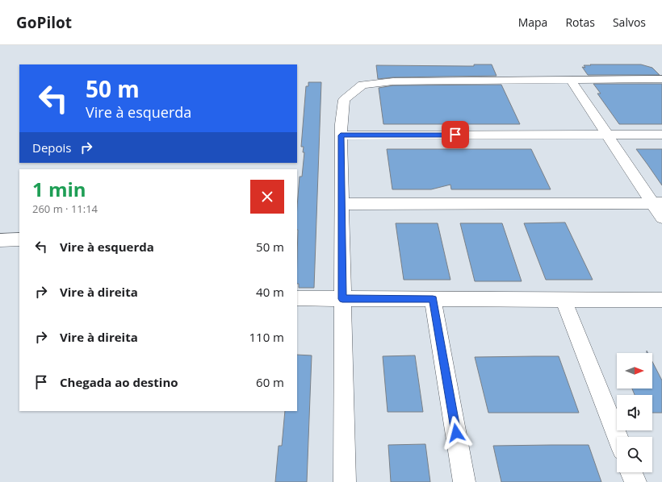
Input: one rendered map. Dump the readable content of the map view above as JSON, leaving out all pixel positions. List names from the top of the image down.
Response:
{
  "north": "right",
  "page": {
    "header": "GoPilot",
    "nav": ["Mapa", "Rotas", "Salvos"],
    "turn": ["50 m", "Vire à esquerda"],
    "then": "Depois",
    "heading": ["1 min", "260 m · 11:14"],
    "list": [
      {
        "name": "Vire à esquerda",
        "value": "50 m"
      },
      {
        "name": "Vire à direita",
        "value": "40 m"
      },
      {
        "name": "Vire à direita",
        "value": "110 m"
      },
      {
        "name": "Chegada ao destino",
        "value": "60 m"
      }
    ]
  }
}
